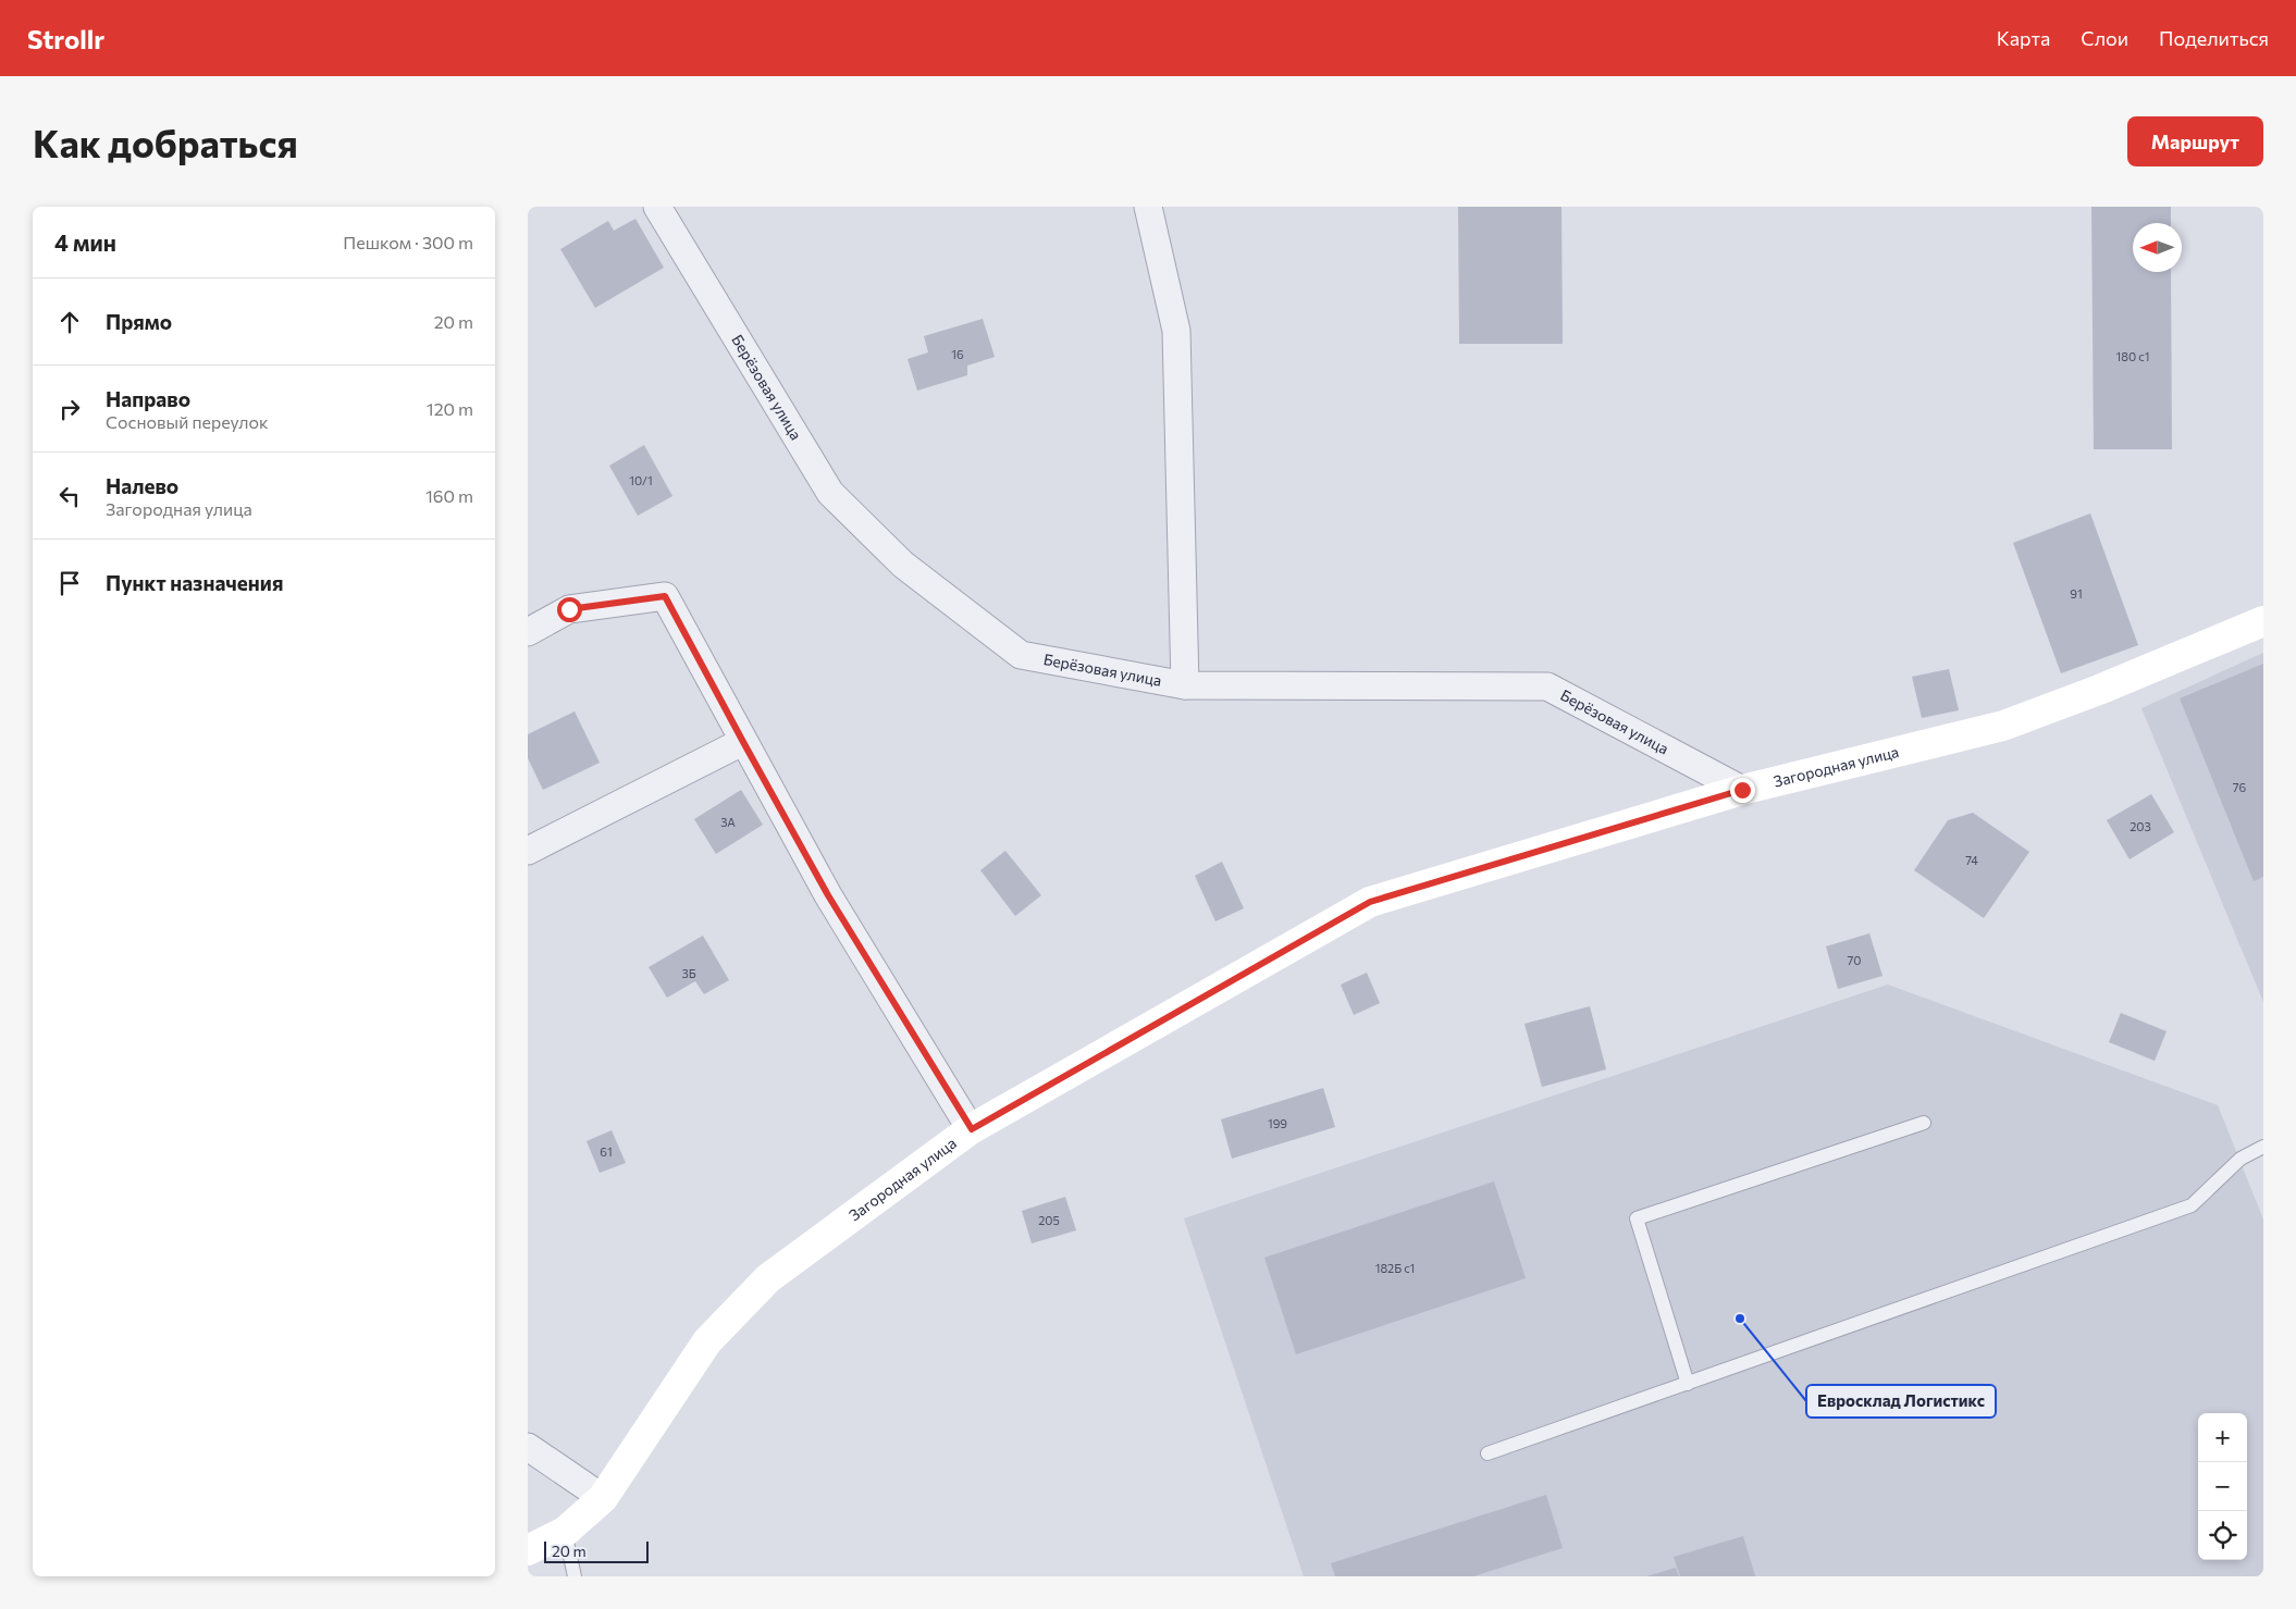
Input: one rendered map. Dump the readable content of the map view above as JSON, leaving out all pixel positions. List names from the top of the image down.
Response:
{
  "streets": {
    "street": ["Берёзовая улица", "Загородная улица"]
  },
  "crossings": [
    ["Берёзовая улица", "Загородная улица"]
  ],
  "places": ["Евросклад Логистикс"],
  "house_numbers": [
    "16",
    "180 с1",
    "10/1",
    "91",
    "76",
    "3А",
    "203",
    "74",
    "70",
    "3Б",
    "199",
    "61",
    "205",
    "182Б с1"
  ],
  "scale_bar": "20 m",
  "north": "left",
  "page": {
    "header": "Strollr",
    "nav": ["Карта", "Слои", "Поделиться"],
    "buttons": "Маршрут",
    "title": "Как добраться",
    "heading": ["4 мин", "Пешком · 300 m"],
    "list": [
      ["Прямо", "20 m"],
      ["Направо", "Сосновый переулок", "120 m"],
      ["Налево", "Загородная улица", "160 m"],
      "Пункт назначения"
    ],
    "map_buttons": ["+", "−"],
    "scale": "20 m"
  }
}
